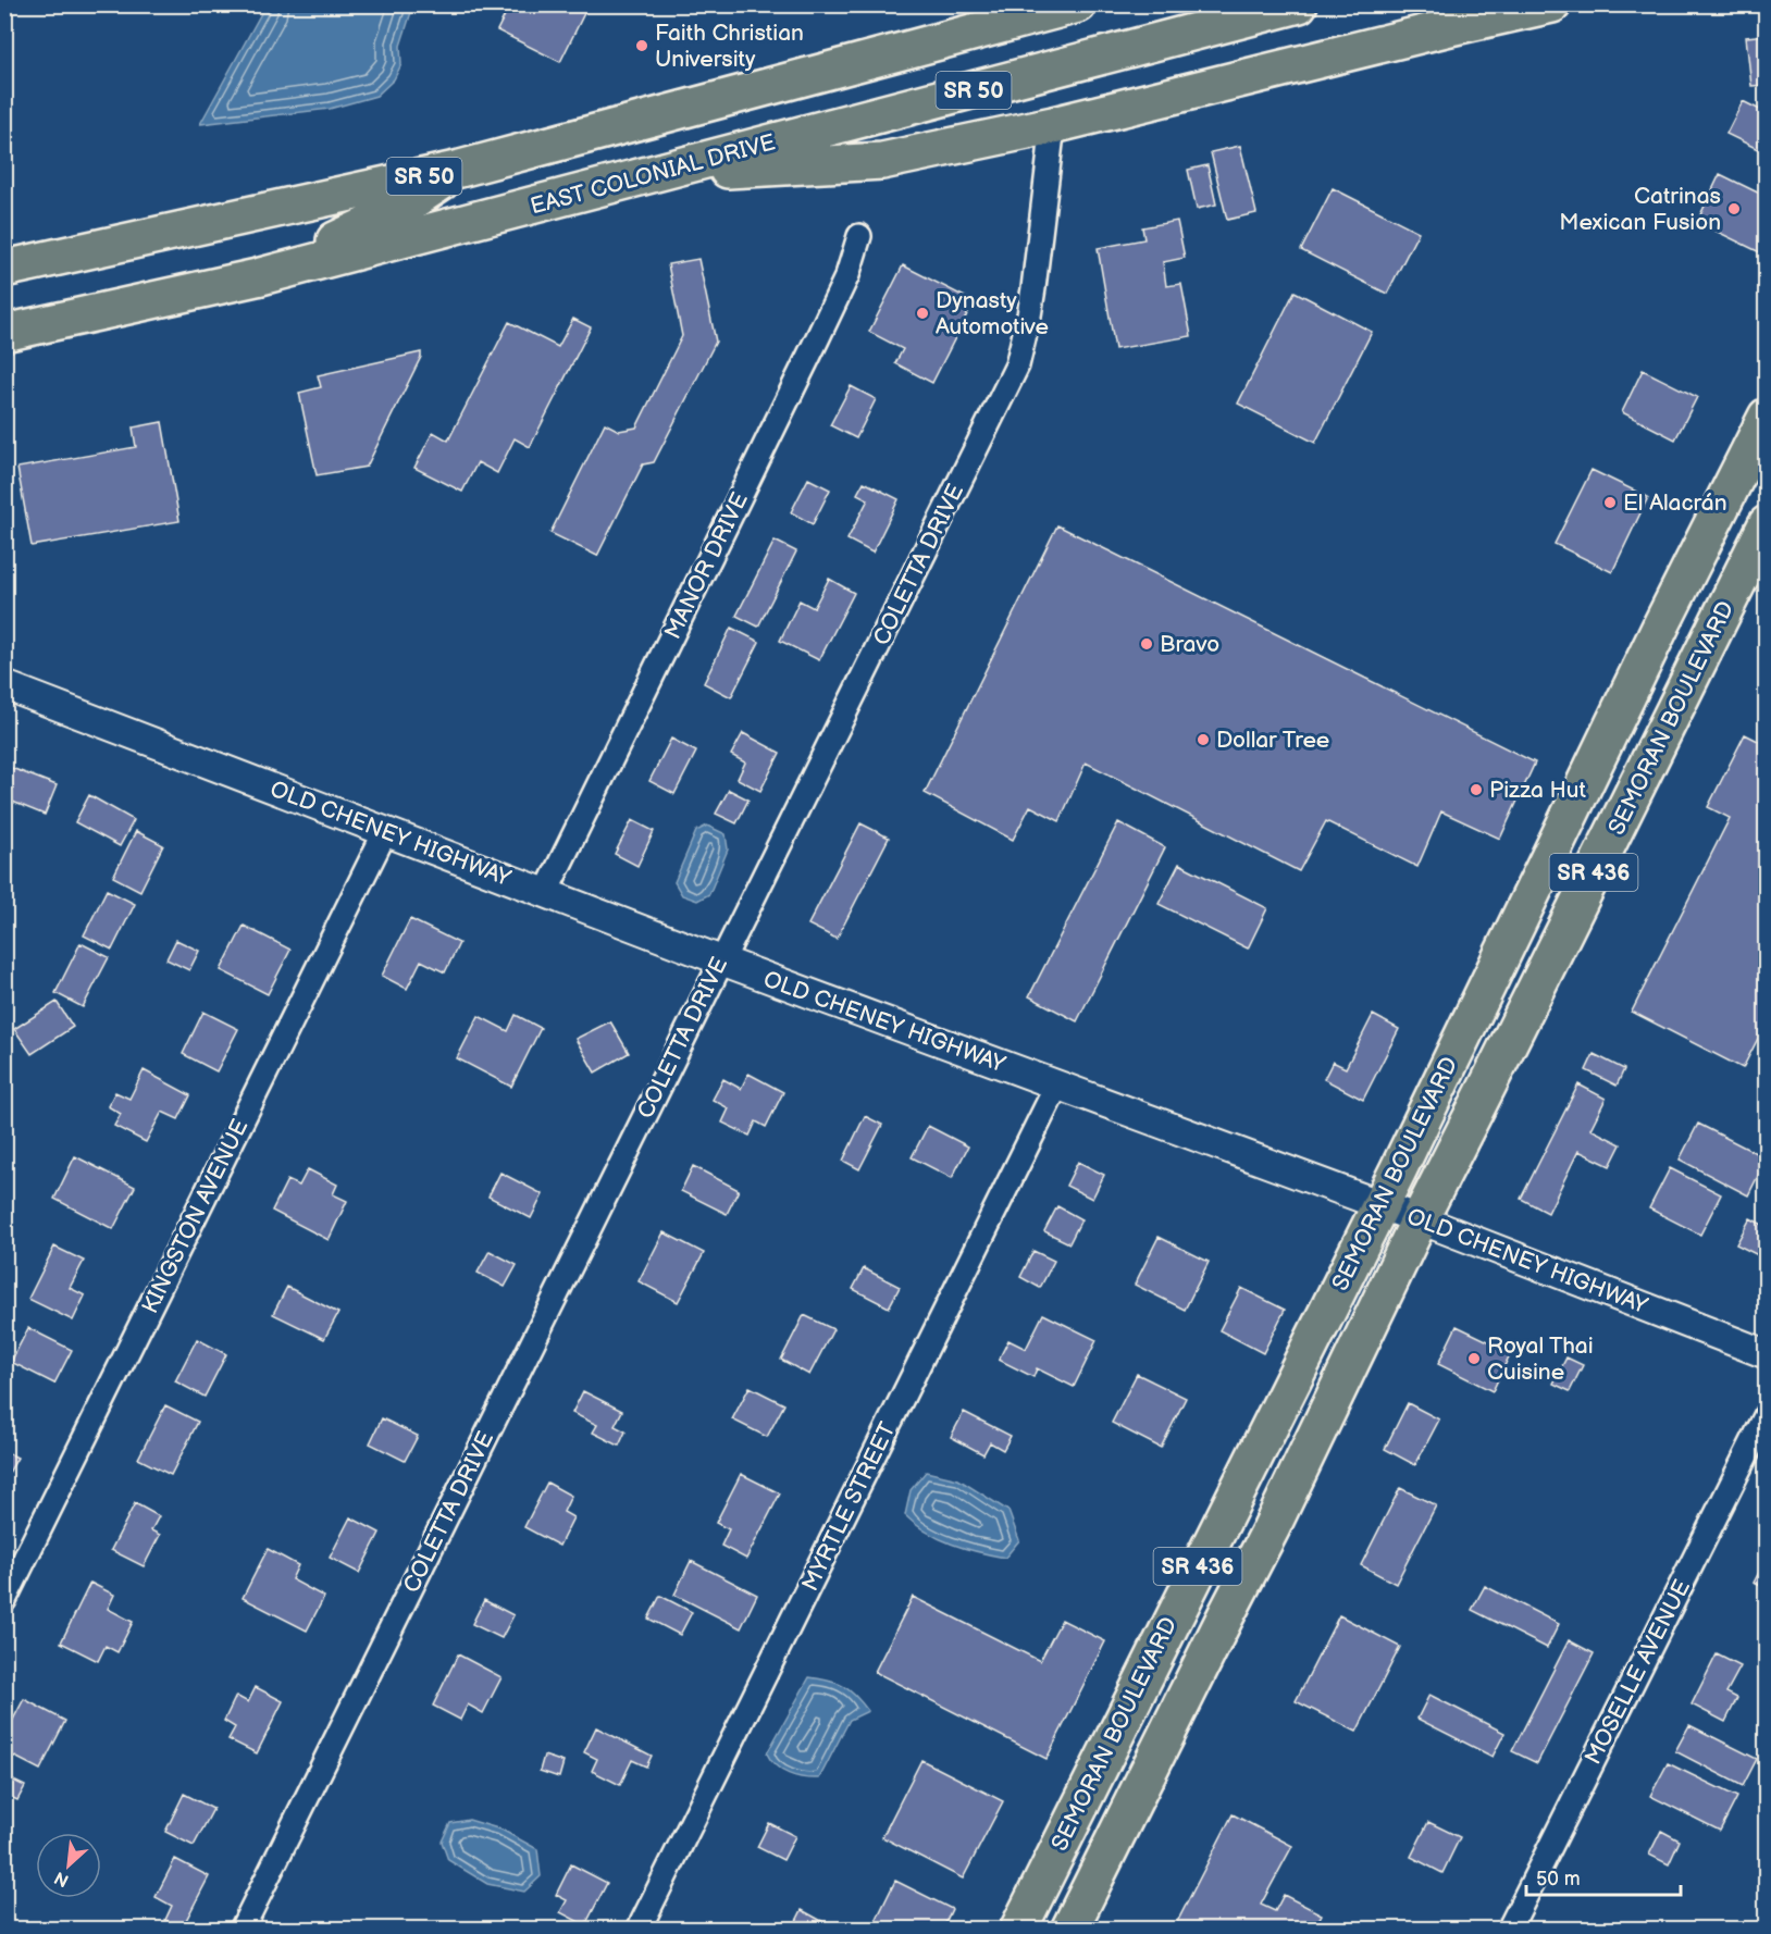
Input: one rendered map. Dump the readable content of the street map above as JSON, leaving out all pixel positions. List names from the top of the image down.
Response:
{
  "streets": {
    "main road": [
      "SR 50",
      "EAST COLONIAL DRIVE",
      "SEMORAN BOULEVARD",
      "SR 436"
    ],
    "street": [
      "COLETTA DRIVE",
      "MANOR DRIVE",
      "OLD CHENEY HIGHWAY",
      "KINGSTON AVENUE",
      "MYRTLE STREET",
      "MOSELLE AVENUE"
    ]
  },
  "crossings": [
    ["COLETTA DRIVE", "OLD CHENEY HIGHWAY"],
    ["MANOR DRIVE", "OLD CHENEY HIGHWAY"],
    ["SEMORAN BOULEVARD", "OLD CHENEY HIGHWAY"],
    ["OLD CHENEY HIGHWAY", "KINGSTON AVENUE"],
    ["OLD CHENEY HIGHWAY", "MYRTLE STREET"]
  ],
  "places": [
    "Faith Christian University",
    "Catrinas Mexican Fusion",
    "Dynasty Automotive",
    "El Alacrán",
    "Bravo",
    "Dollar Tree",
    "Pizza Hut",
    "Royal Thai Cuisine"
  ],
  "scale_bar": "50 m",
  "north": "bottom left"
}
